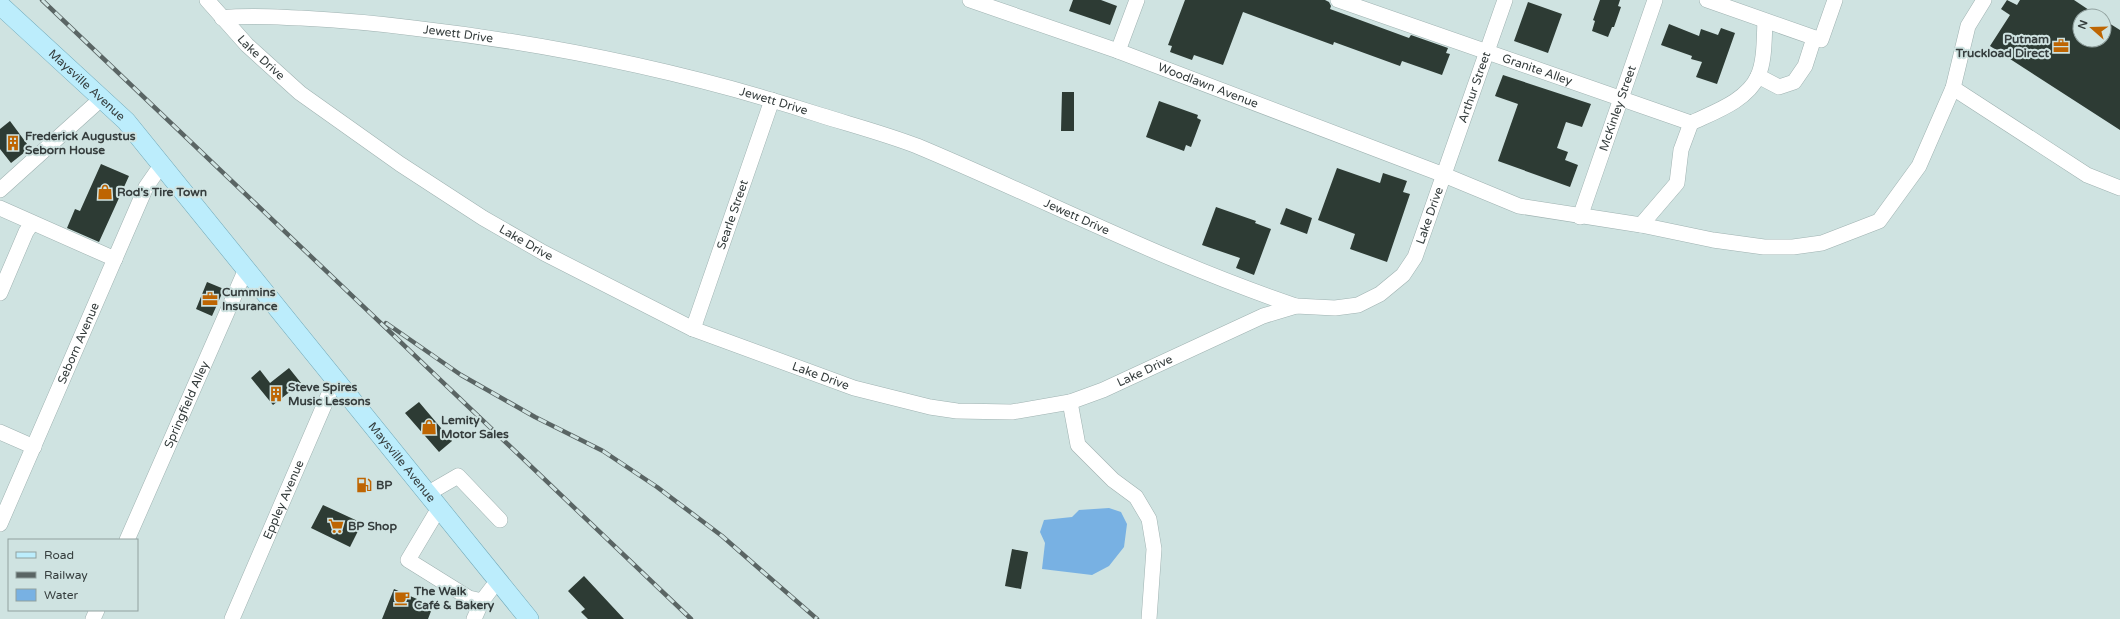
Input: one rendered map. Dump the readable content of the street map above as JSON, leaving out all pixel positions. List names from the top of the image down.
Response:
{
  "streets": {
    "main road": ["Maysville Avenue"],
    "street": [
      "Jewett Drive",
      "Lake Drive",
      "Granite Alley",
      "Woodlawn Avenue",
      "Arthur Street",
      "McKinley Street",
      "Searle Street",
      "Seborn Avenue",
      "Springfield Alley",
      "Eppley Avenue"
    ]
  },
  "crossings": [
    ["Jewett Drive", "Lake Drive"],
    ["Jewett Drive", "Searle Street"],
    ["Lake Drive", "Woodlawn Avenue"],
    ["Lake Drive", "Arthur Street"],
    ["Lake Drive", "Searle Street"],
    ["Granite Alley", "Arthur Street"],
    ["Granite Alley", "McKinley Street"],
    ["Maysville Avenue", "Seborn Avenue"],
    ["Maysville Avenue", "Springfield Alley"],
    ["Maysville Avenue", "Eppley Avenue"],
    ["Woodlawn Avenue", "Arthur Street"],
    ["Woodlawn Avenue", "McKinley Street"]
  ],
  "places": {
    "office": ["Putnam Truckload Direct", "Cummins Insurance"],
    "building": ["Frederick Augustus Seborn House", "Steve Spires Music Lessons"],
    "shop": ["Rod's Tire Town", "Lemity Motor Sales"],
    "fuel station": ["BP"],
    "supermarket": ["BP Shop"],
    "cafe": ["The Walk Café & Bakery"]
  },
  "legend": ["Road", "Railway", "Water"],
  "north": "left"
}
